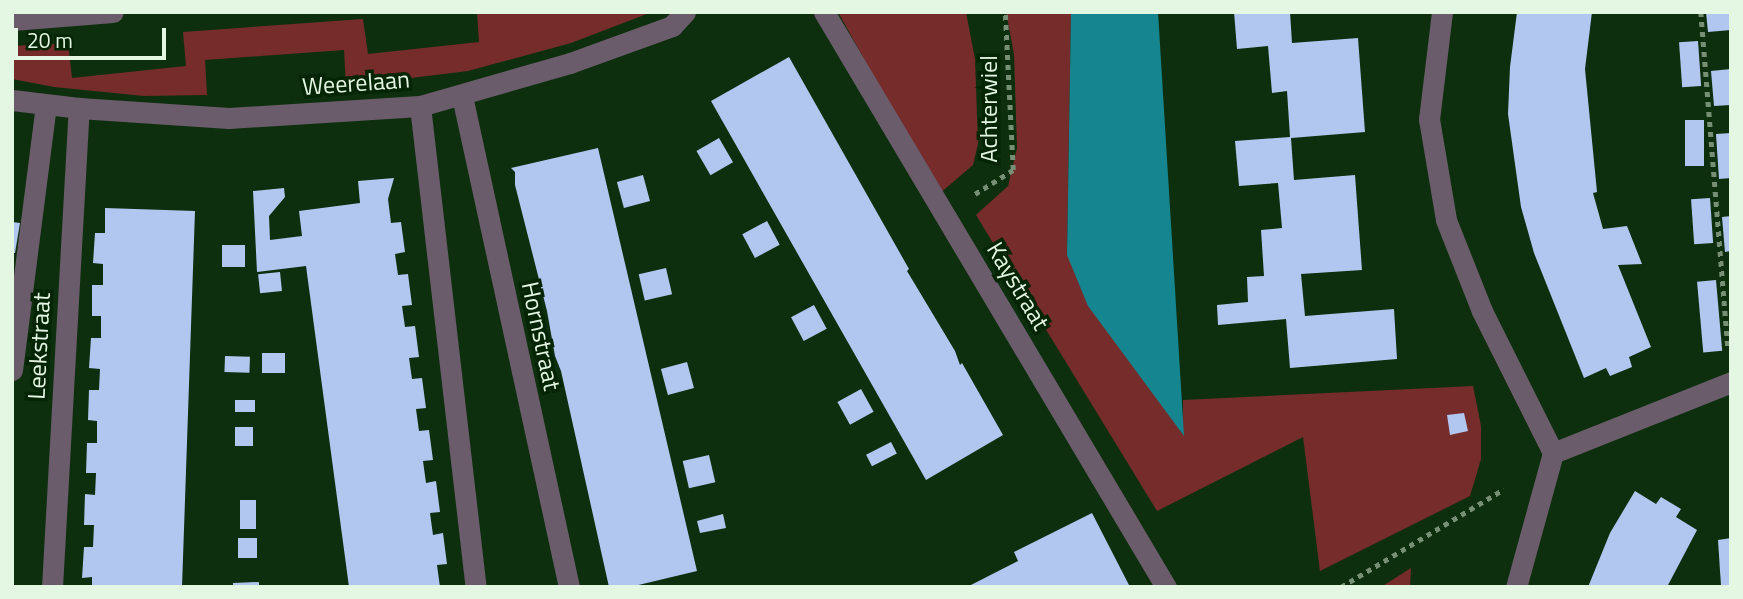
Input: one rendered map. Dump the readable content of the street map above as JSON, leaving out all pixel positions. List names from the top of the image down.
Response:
{
  "streets": {
    "street": [
      "Weerelaan",
      "Kaystraat",
      "Hornstraat",
      "Leekstraat"
    ],
    "path": ["Achterwiel"]
  },
  "crossings": [
    ["Weerelaan", "Hornstraat"],
    ["Weerelaan", "Leekstraat"],
    ["Achterwiel", "Kaystraat"]
  ],
  "scale_bar": "20 m"
}
